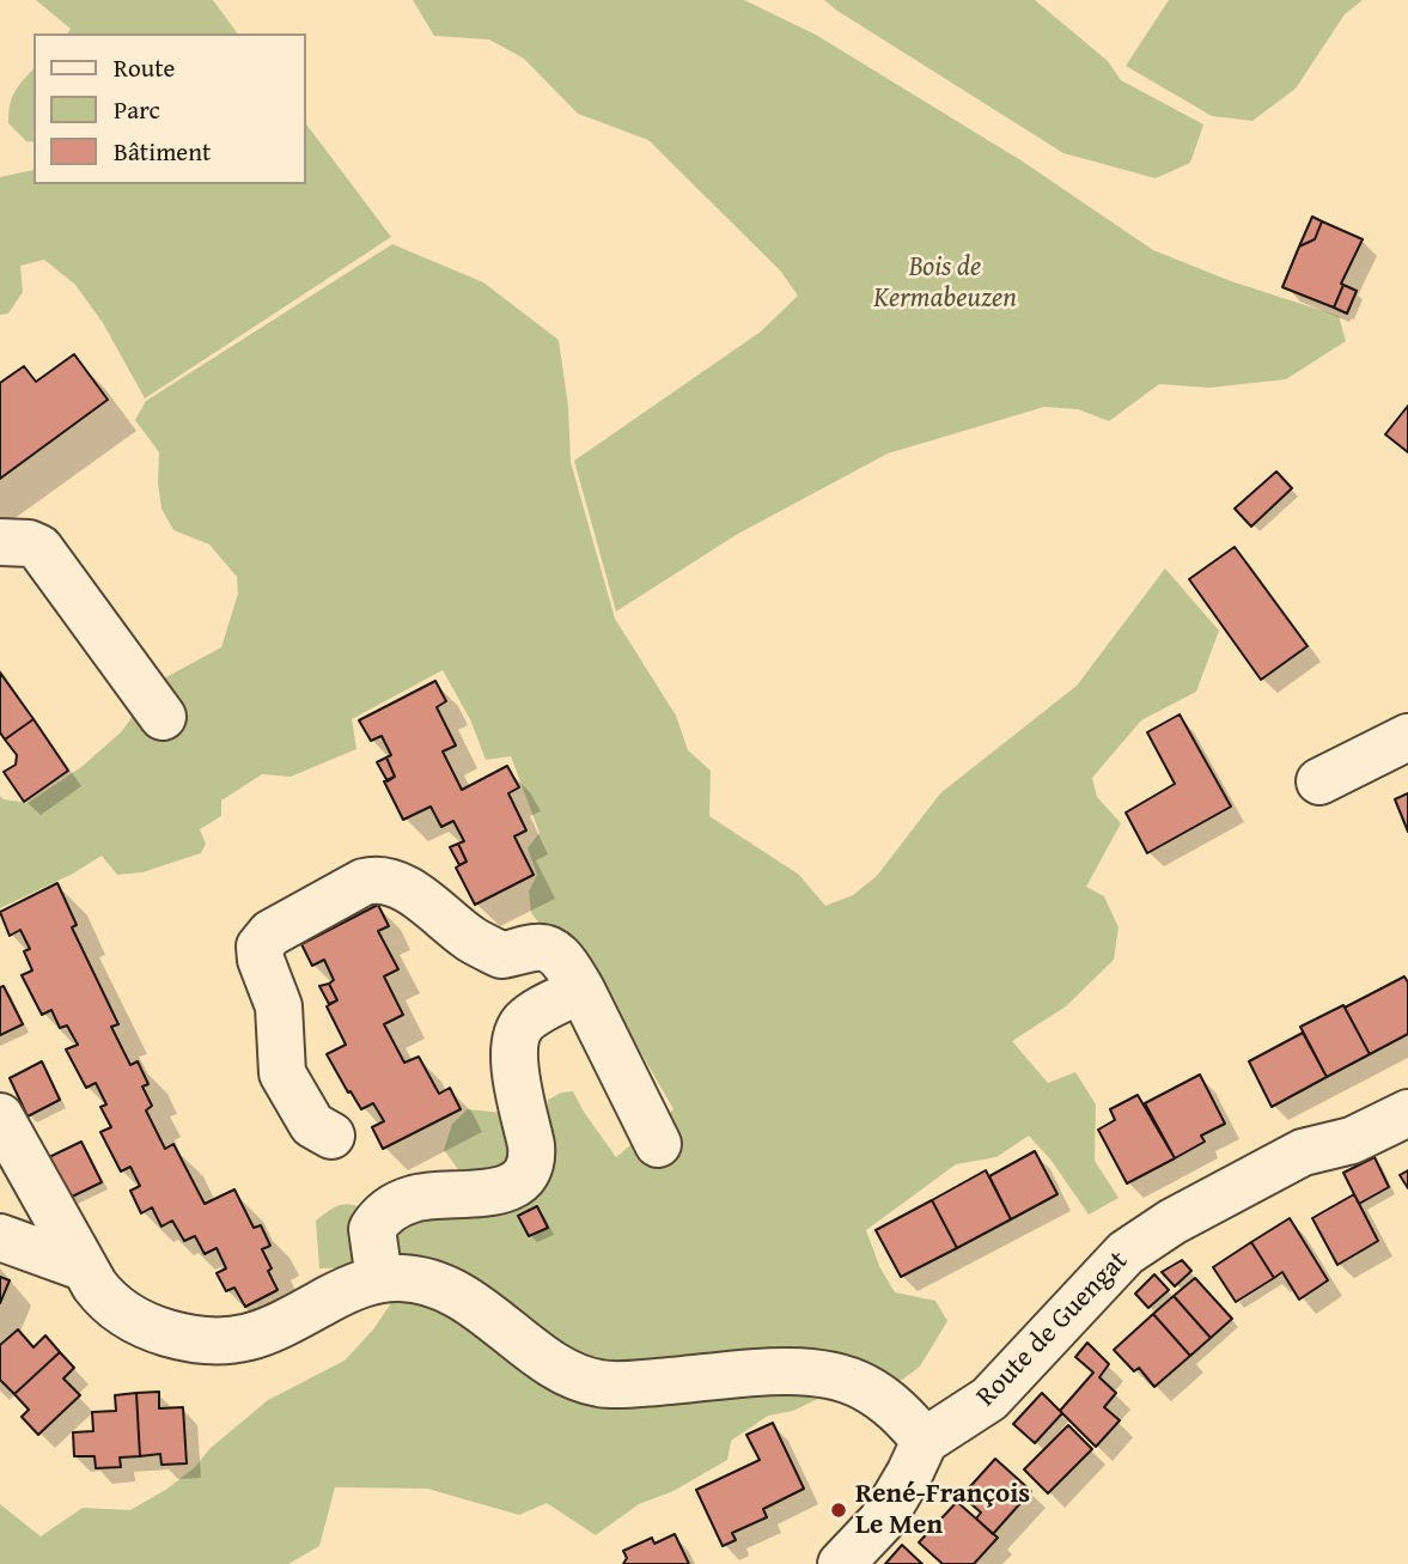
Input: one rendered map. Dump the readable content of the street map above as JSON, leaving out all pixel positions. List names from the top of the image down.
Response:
{
  "streets": {
    "street": ["Route de Guengat"]
  },
  "parks": ["Bois de Kermabeuzen"],
  "places": ["René-François Le Men"],
  "legend": ["Route", "Parc", "Bâtiment"]
}
